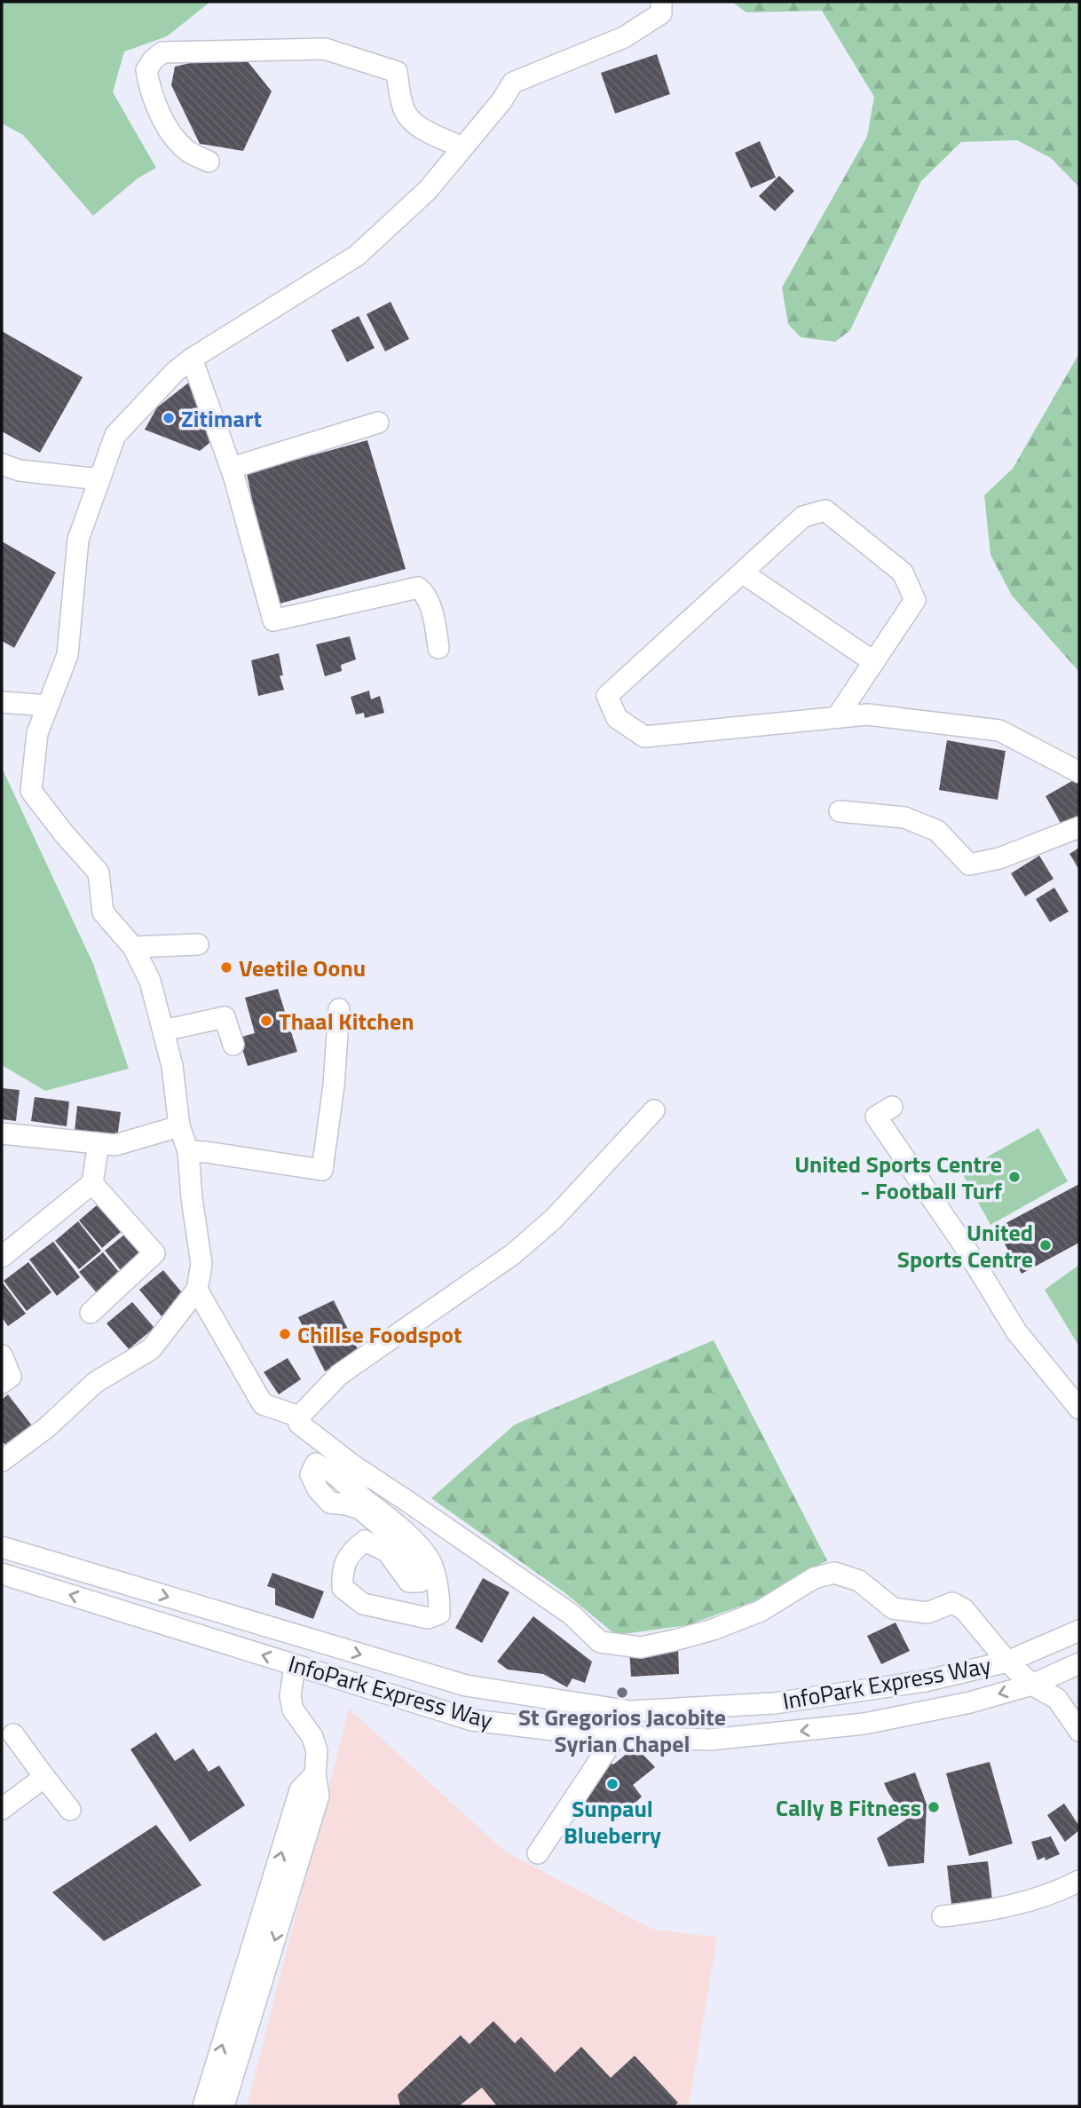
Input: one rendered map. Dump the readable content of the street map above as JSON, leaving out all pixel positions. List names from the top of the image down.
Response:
{
  "streets": {
    "street": ["InfoPark Express Way"]
  },
  "places": [
    "Zitimart",
    "Veetile Oonu",
    "Thaal Kitchen",
    "United Sports Centre - Football Turf",
    "United Sports Centre",
    "Chillse Foodspot",
    "St Gregorios Jacobite Syrian Chapel",
    "Sunpaul Blueberry",
    "Cally B Fitness"
  ]
}
